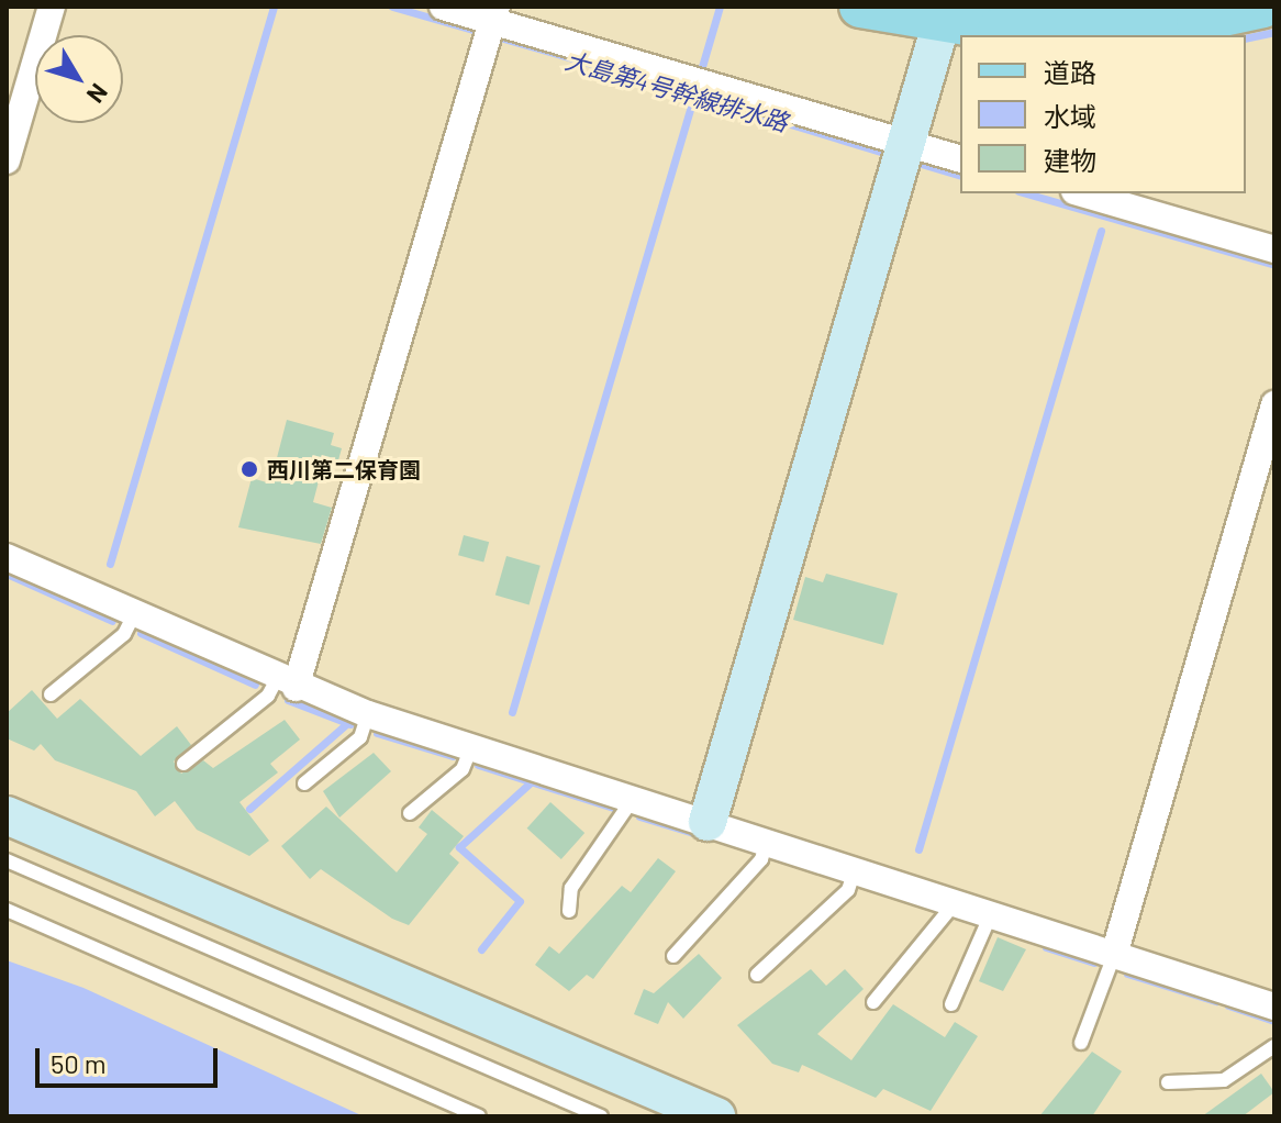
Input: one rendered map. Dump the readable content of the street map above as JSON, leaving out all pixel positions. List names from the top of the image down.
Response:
{
  "water": ["大島第4号幹線排水路"],
  "places": ["西川第二保育園"],
  "legend": ["道路", "水域", "建物"],
  "scale_bar": "50 m",
  "north": "bottom right"
}
